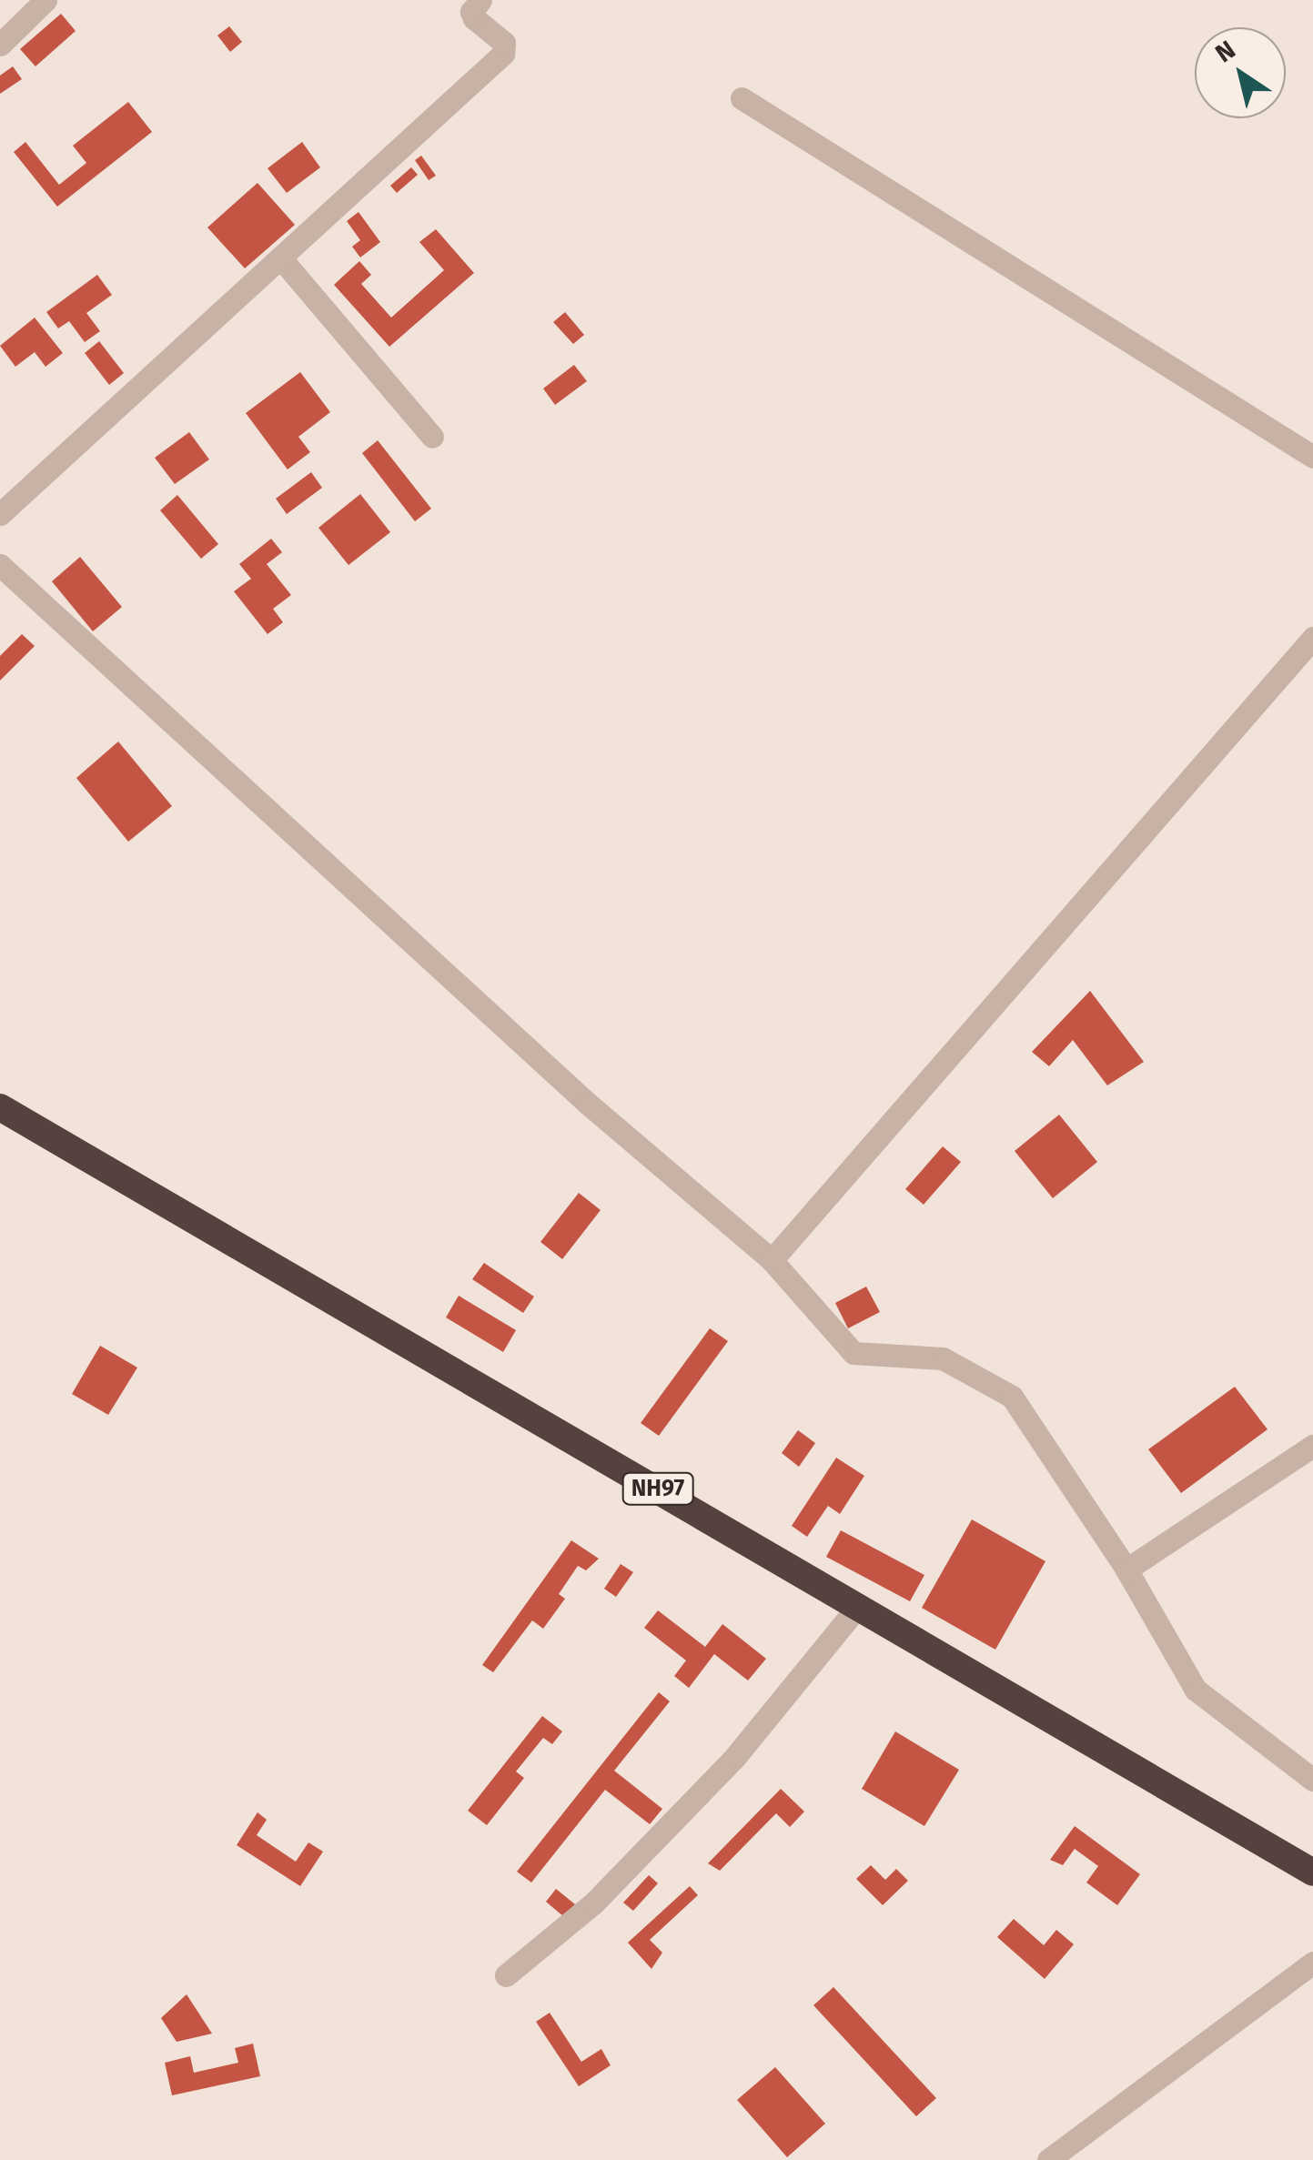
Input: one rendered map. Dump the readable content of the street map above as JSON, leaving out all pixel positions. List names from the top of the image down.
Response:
{
  "streets": {
    "highway": ["NH97"]
  },
  "north": "top left"
}
